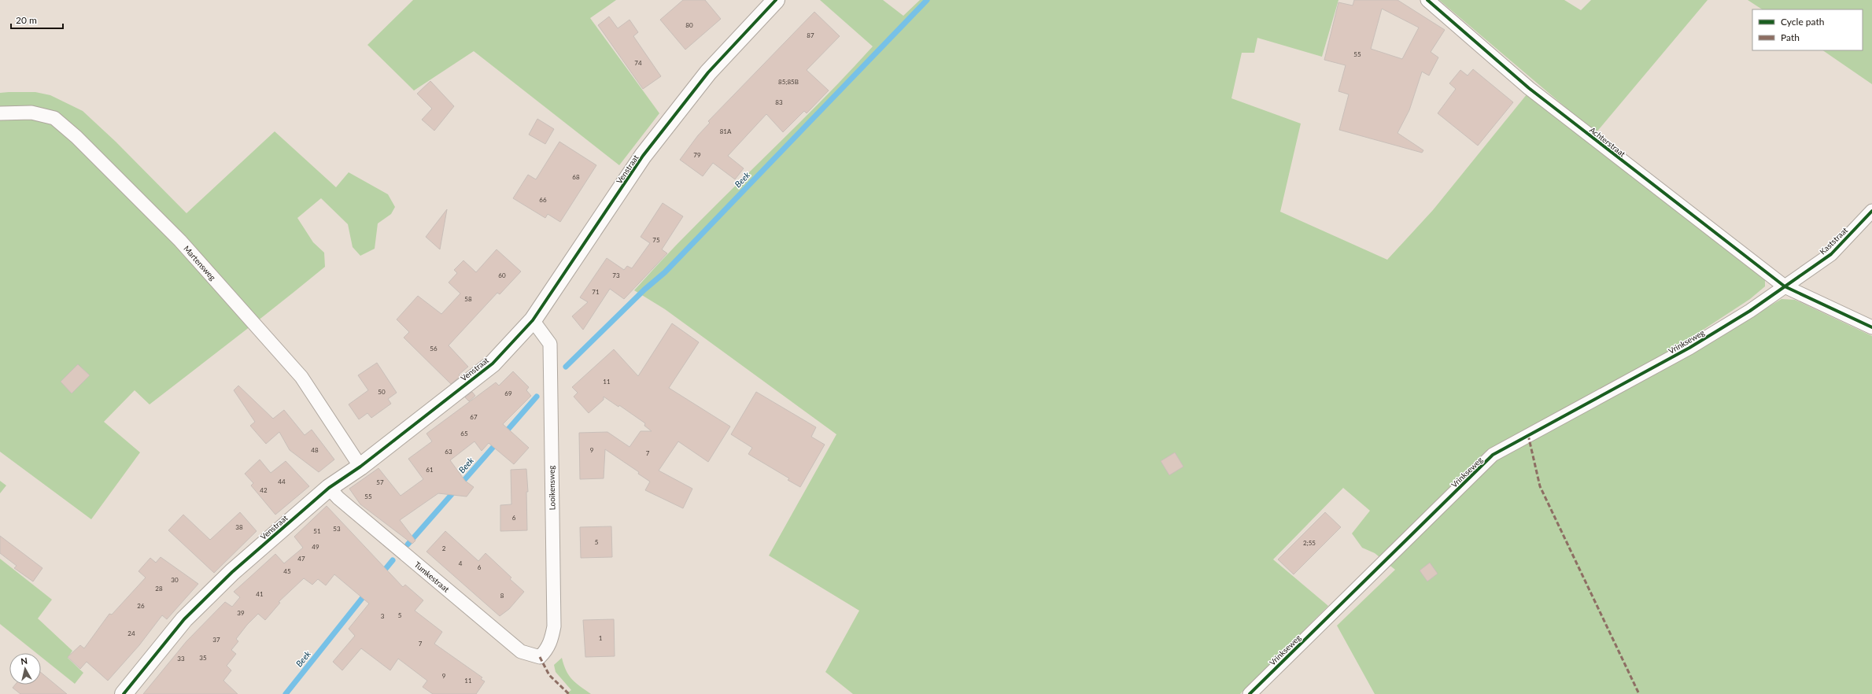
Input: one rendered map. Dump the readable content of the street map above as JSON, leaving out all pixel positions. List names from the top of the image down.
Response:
{
  "streets": {
    "street": [
      "Achterstraat",
      "Venstraat",
      "Kaststraat",
      "Martensweg",
      "Vrinkseweg",
      "Looikensweg",
      "Tumkestraat"
    ]
  },
  "crossings": [
    ["Achterstraat", "Kaststraat"],
    ["Achterstraat", "Vrinkseweg"],
    ["Venstraat", "Martensweg"],
    ["Venstraat", "Looikensweg"],
    ["Venstraat", "Tumkestraat"],
    ["Kaststraat", "Vrinkseweg"],
    ["Looikensweg", "Tumkestraat"]
  ],
  "water": ["Beek"],
  "house_numbers": [
    "80",
    "87",
    "55",
    "74",
    "85;85B",
    "83",
    "81A",
    "79",
    "68",
    "66",
    "75",
    "60",
    "73",
    "71",
    "58",
    "56",
    "11",
    "50",
    "69",
    "67",
    "65",
    "48",
    "9",
    "63",
    "7",
    "61",
    "44",
    "57",
    "42",
    "55",
    "6",
    "38",
    "53",
    "51",
    "5",
    "2;55",
    "49",
    "2",
    "47",
    "4",
    "6",
    "45",
    "30",
    "28",
    "41",
    "8",
    "26",
    "39",
    "5",
    "3",
    "24",
    "1",
    "37",
    "7",
    "35",
    "33",
    "9",
    "11"
  ],
  "legend": ["Cycle path", "Path"],
  "scale_bar": "20 m",
  "north": "top"
}
